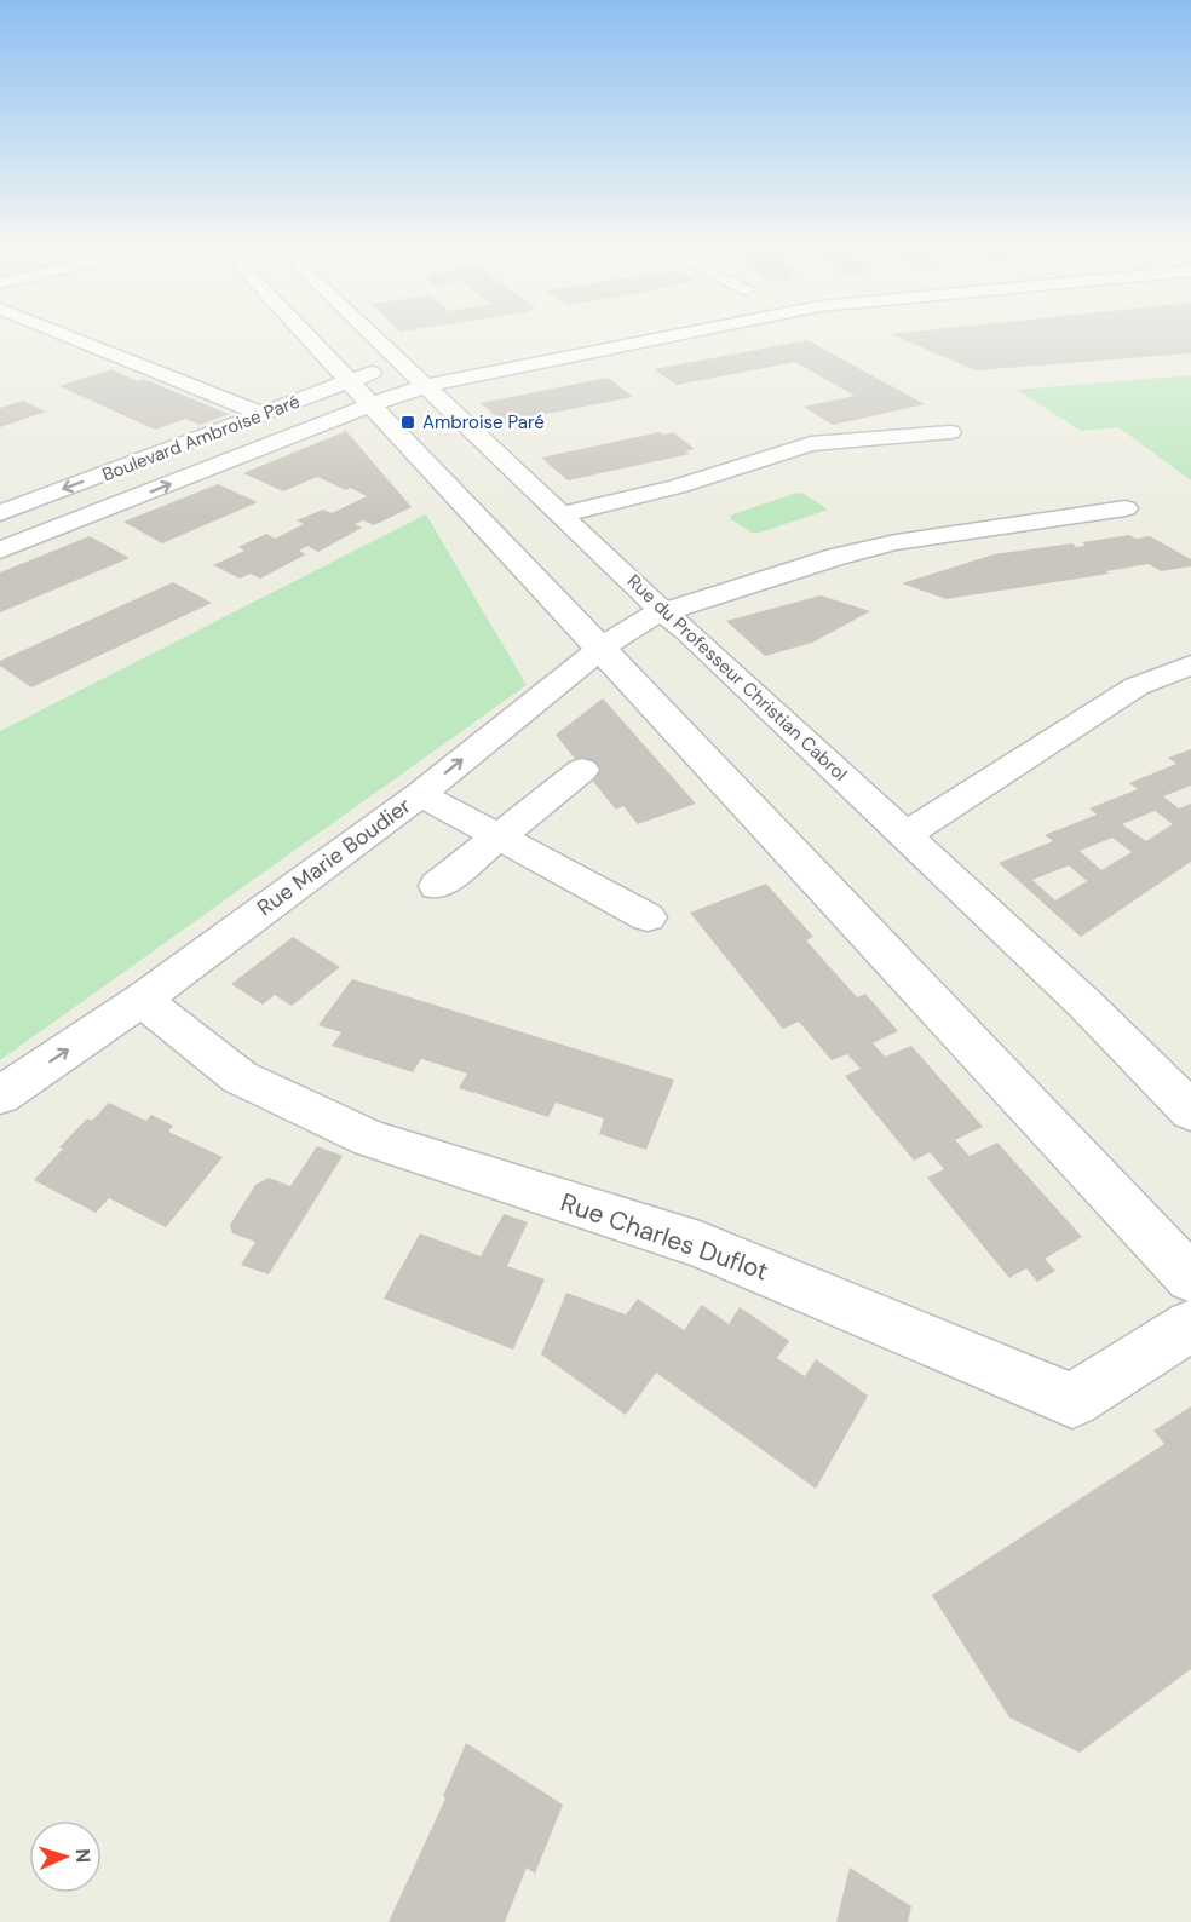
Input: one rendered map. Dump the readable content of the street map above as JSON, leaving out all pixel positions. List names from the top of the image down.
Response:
{
  "streets": {
    "street": [
      "Boulevard Ambroise Paré",
      "Rue du Professeur Christian Cabrol",
      "Rue Marie Boudier",
      "Rue Charles Duflot"
    ]
  },
  "crossings": [
    ["Boulevard Ambroise Paré", "Rue du Professeur Christian Cabrol"],
    ["Rue du Professeur Christian Cabrol", "Rue Marie Boudier"],
    ["Rue Marie Boudier", "Rue Charles Duflot"]
  ],
  "places": {
    "transit": ["Ambroise Paré"]
  },
  "north": "right"
}
